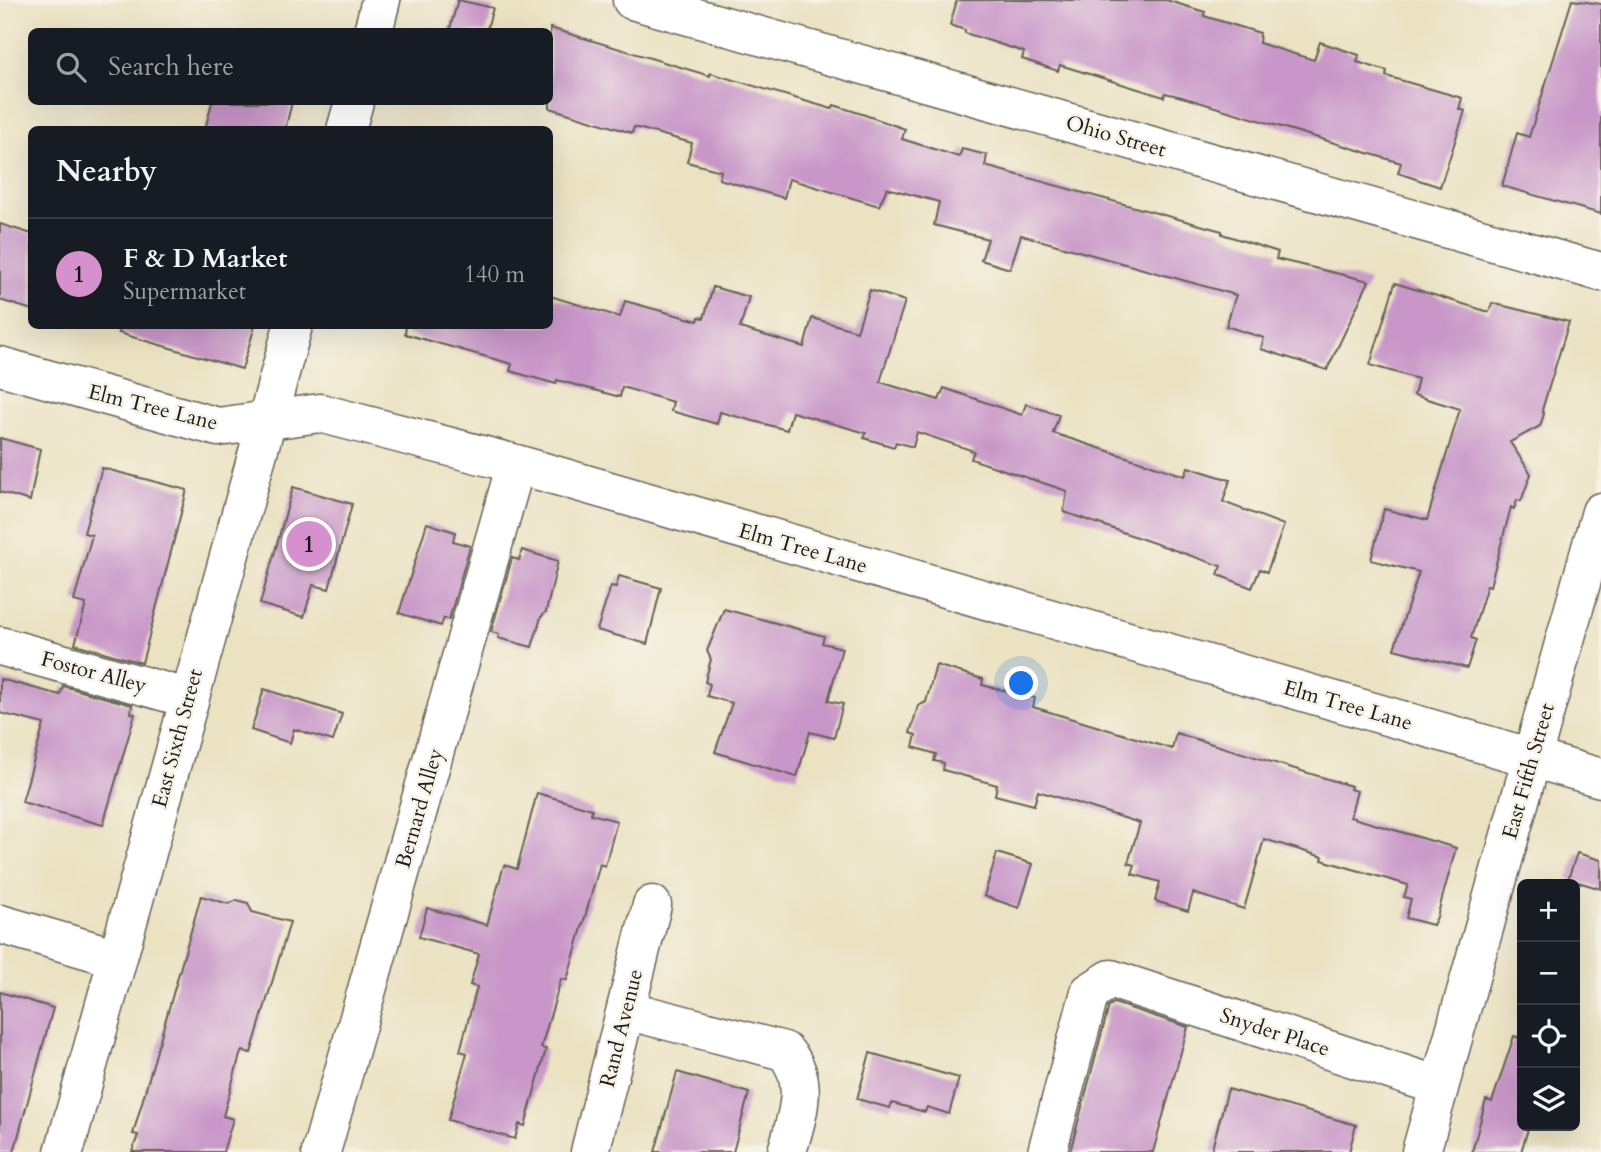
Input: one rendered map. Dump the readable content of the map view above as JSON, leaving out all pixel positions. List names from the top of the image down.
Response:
{
  "streets": {
    "street": [
      "Ohio Street",
      "Elm Tree Lane",
      "Fostor Alley",
      "East Sixth Street",
      "East Fifth Street",
      "Bernard Alley",
      "Rand Avenue",
      "Snyder Place"
    ]
  },
  "crossings": [
    ["Elm Tree Lane", "East Sixth Street"],
    ["Elm Tree Lane", "East Fifth Street"],
    ["Elm Tree Lane", "Bernard Alley"],
    ["Fostor Alley", "East Sixth Street"],
    ["East Fifth Street", "Snyder Place"]
  ],
  "page": {
    "search": "Search here",
    "heading": "Nearby",
    "list": [
      {
        "mark": "1",
        "name": "F & D Market",
        "note": "Supermarket",
        "value": "140 m"
      }
    ],
    "pins": "1",
    "map_buttons": ["+", "−"]
  }
}
